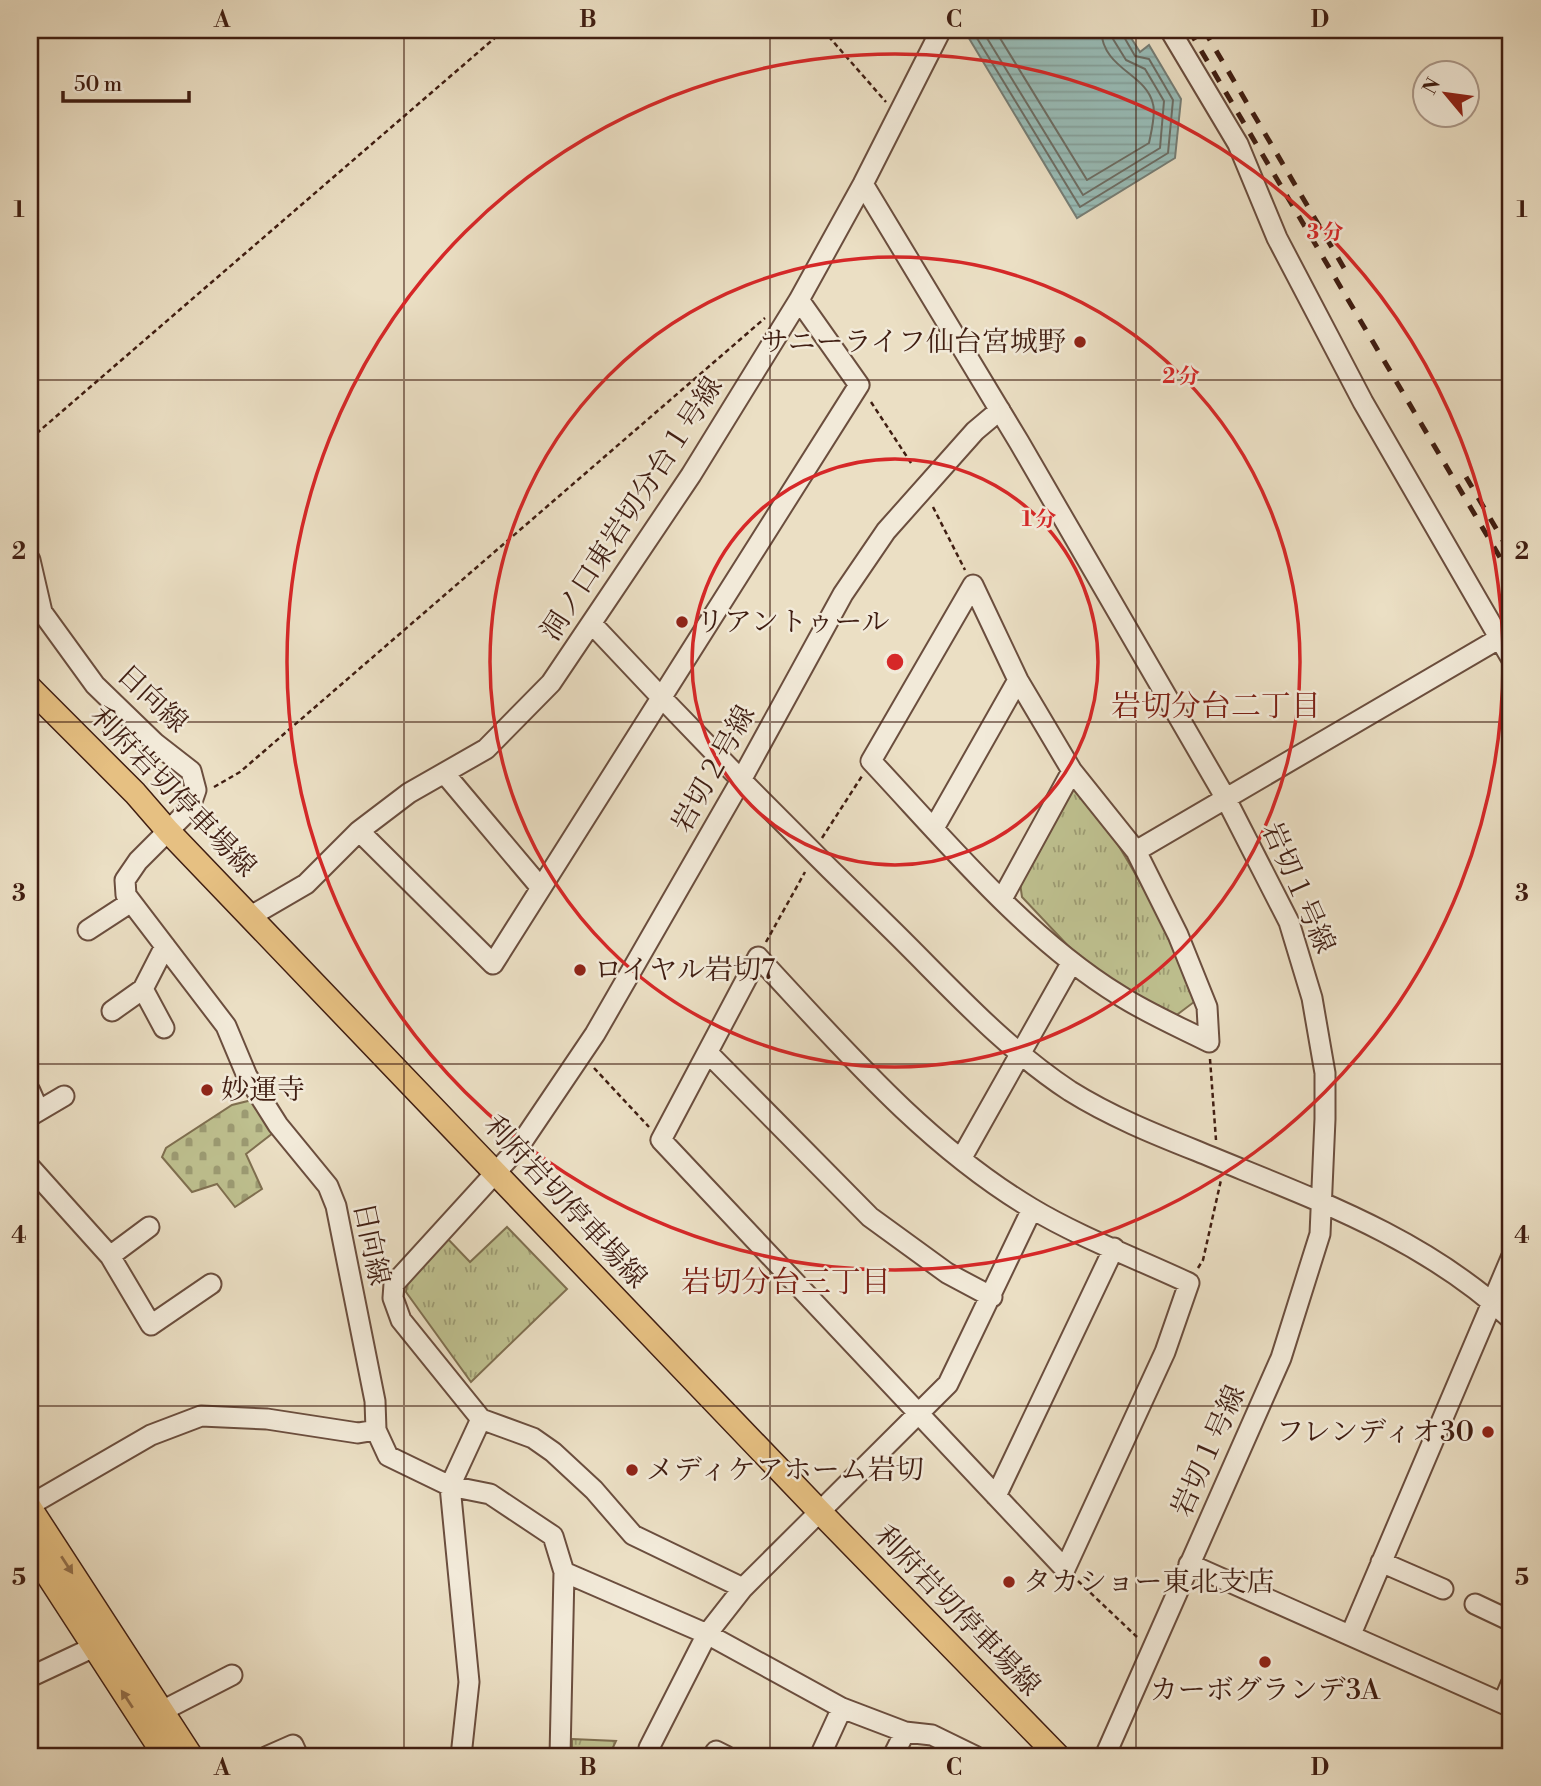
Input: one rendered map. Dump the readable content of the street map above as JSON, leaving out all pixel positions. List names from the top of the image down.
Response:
{
  "streets": {
    "main road": ["利府岩切停車場線"],
    "street": [
      "洞ノ口東岩切分台１号線",
      "日向線",
      "岩切２号線",
      "岩切１号線"
    ]
  },
  "crossings": [
    ["洞ノ口東岩切分台１号線", "利府岩切停車場線"],
    ["洞ノ口東岩切分台１号線", "岩切１号線"],
    ["岩切２号線", "利府岩切停車場線"],
    ["岩切２号線", "岩切１号線"]
  ],
  "districts": ["岩切分台二丁目", "岩切分台三丁目"],
  "places": [
    "サニーライフ仙台宮城野",
    "リアントゥール",
    "ロイヤル岩切7",
    "妙運寺",
    "フレンディオ30",
    "メディケアホーム岩切",
    "タカショー東北支店",
    "カーボグランデ3A"
  ],
  "scale_bar": "50 m",
  "north": "top left",
  "grid": {
    "columns": [
      "A",
      "B",
      "C",
      "D"
    ],
    "rows": [
      "1",
      "2",
      "3",
      "4",
      "5"
    ]
  },
  "rings": ["3 分", "2 分", "1 分"]
}
